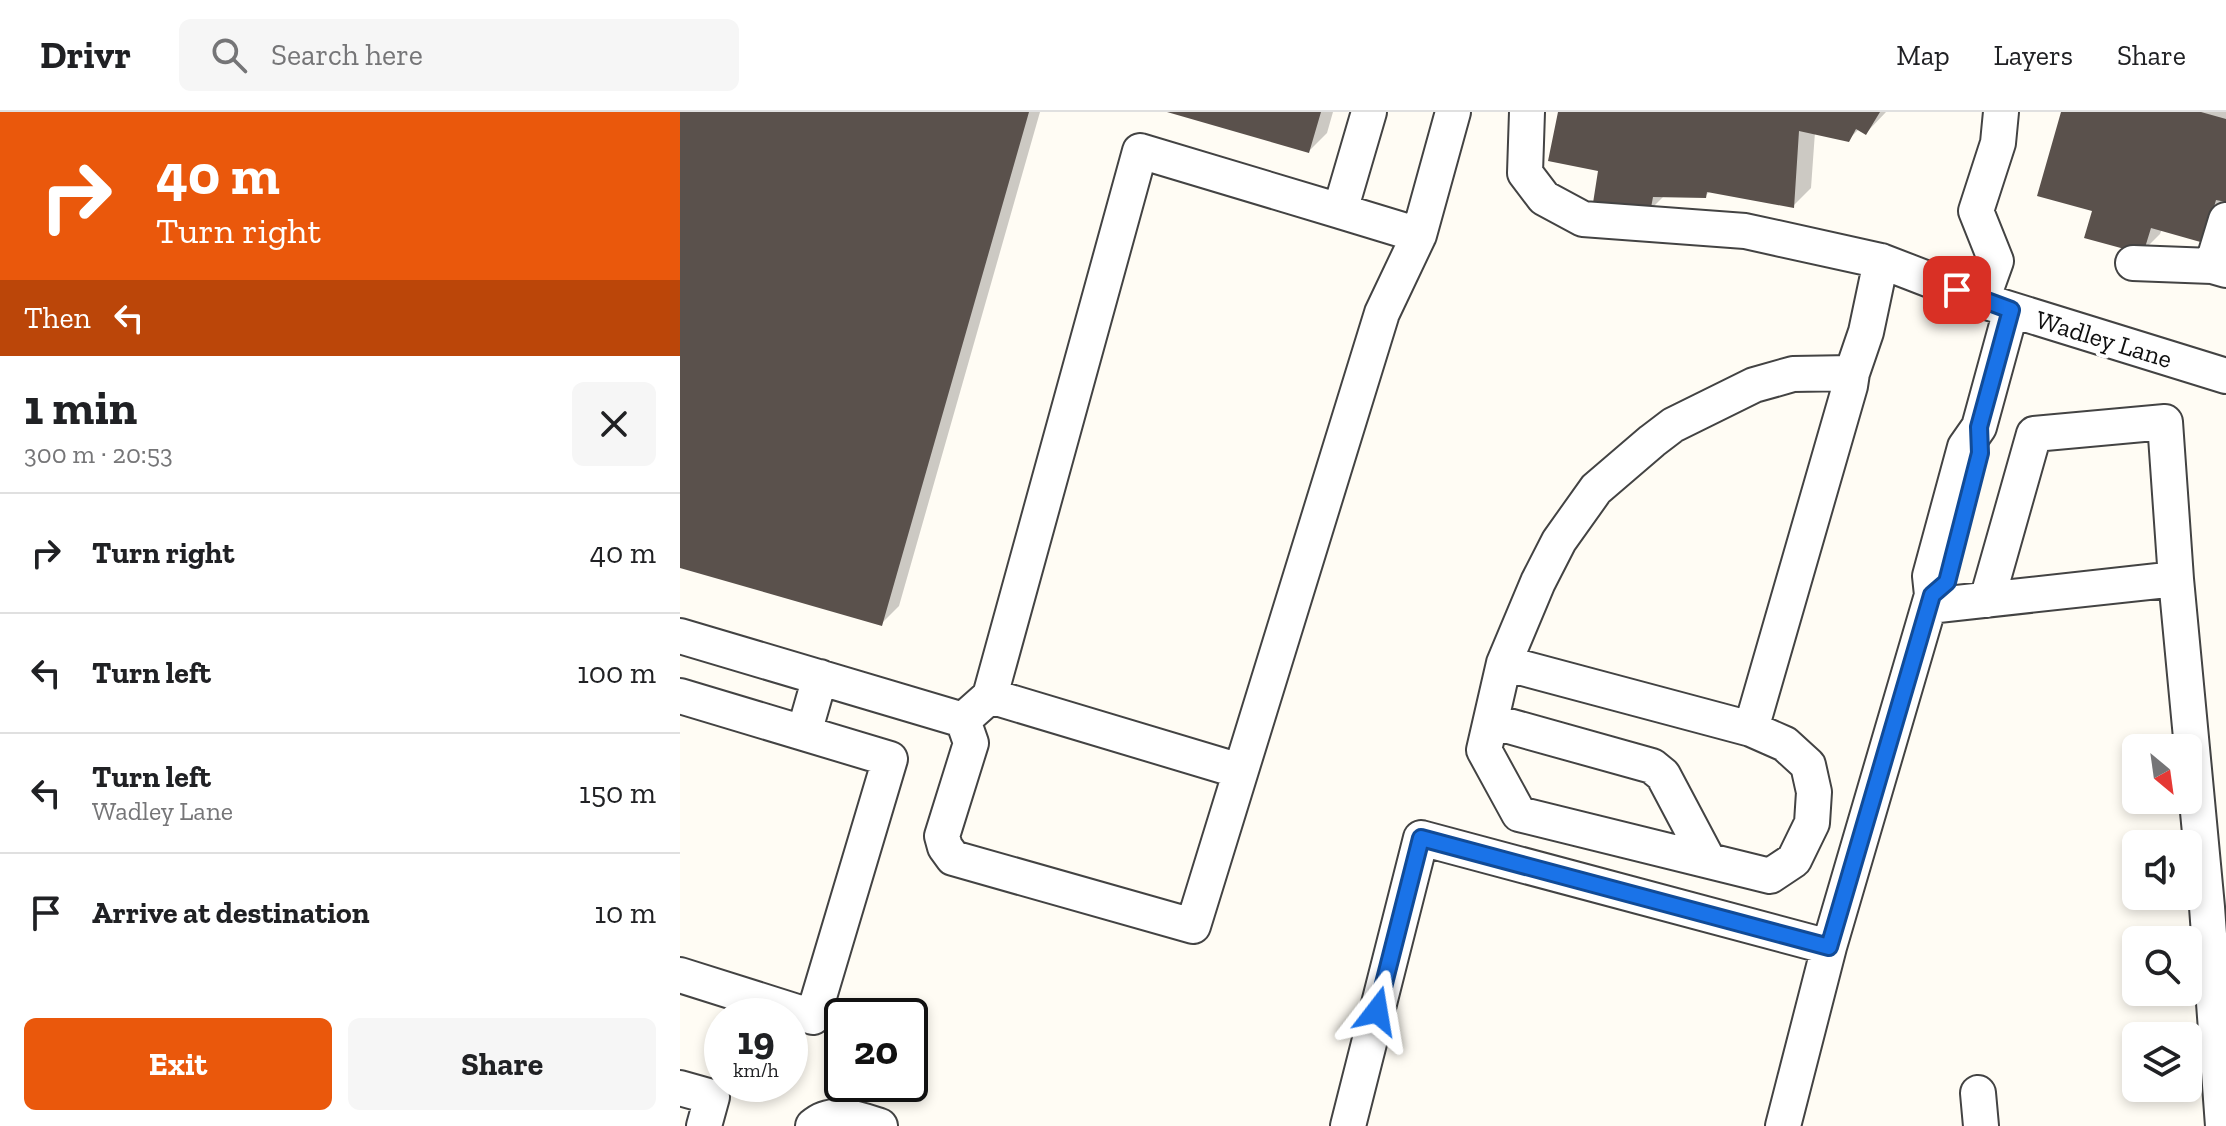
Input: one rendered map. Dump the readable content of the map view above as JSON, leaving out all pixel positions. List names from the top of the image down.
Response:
{
  "streets": {
    "street": ["Wadley Lane"]
  },
  "north": "bottom right",
  "page": {
    "header": "Drivr",
    "search": "Search here",
    "nav": ["Map", "Layers", "Share"],
    "turn": ["40 m", "Turn right"],
    "then": "Then",
    "heading": ["1 min", "300 m · 20:53"],
    "list": [
      {
        "name": "Turn right",
        "value": "40 m"
      },
      {
        "name": "Turn left",
        "value": "100 m"
      },
      {
        "name": "Turn left",
        "note": "Wadley Lane",
        "value": "150 m"
      },
      {
        "name": "Arrive at destination",
        "value": "10 m"
      }
    ],
    "speed": "19 km/h",
    "limit": "20",
    "buttons": ["Exit", "Share"]
  }
}
